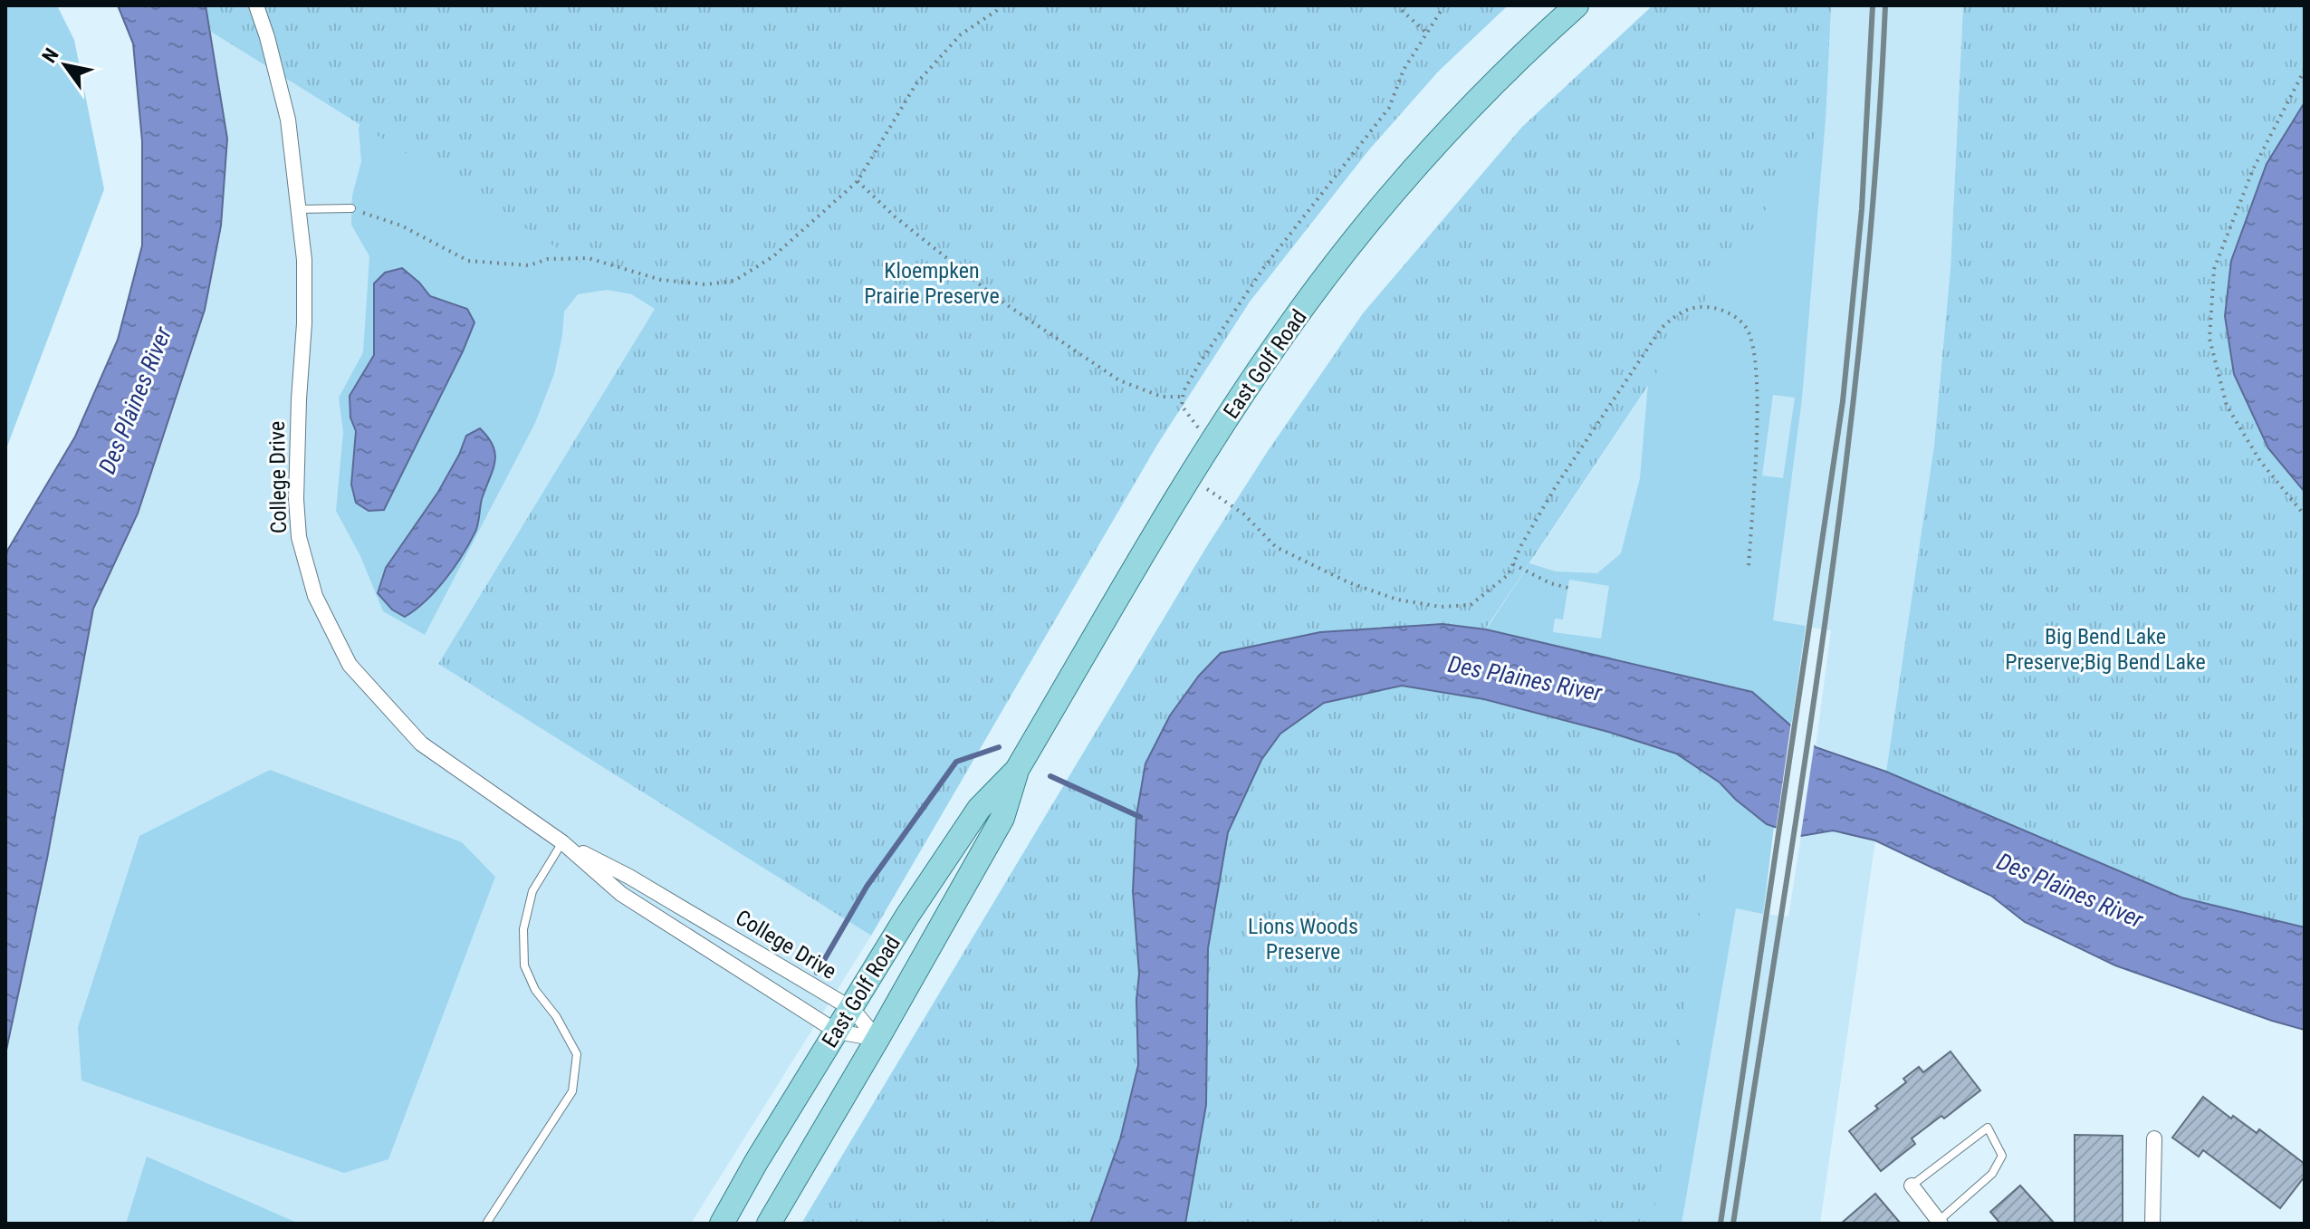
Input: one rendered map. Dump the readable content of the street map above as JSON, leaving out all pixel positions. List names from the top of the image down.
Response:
{
  "streets": {
    "main road": ["East Golf Road"],
    "street": ["College Drive"]
  },
  "crossings": [
    ["East Golf Road", "College Drive"]
  ],
  "water": ["Des Plaines River"],
  "parks": ["Kloempken Prairie Preserve", "Big Bend Lake Preserve;Big Bend Lake", "Lions Woods Preserve"],
  "north": "top left"
}
